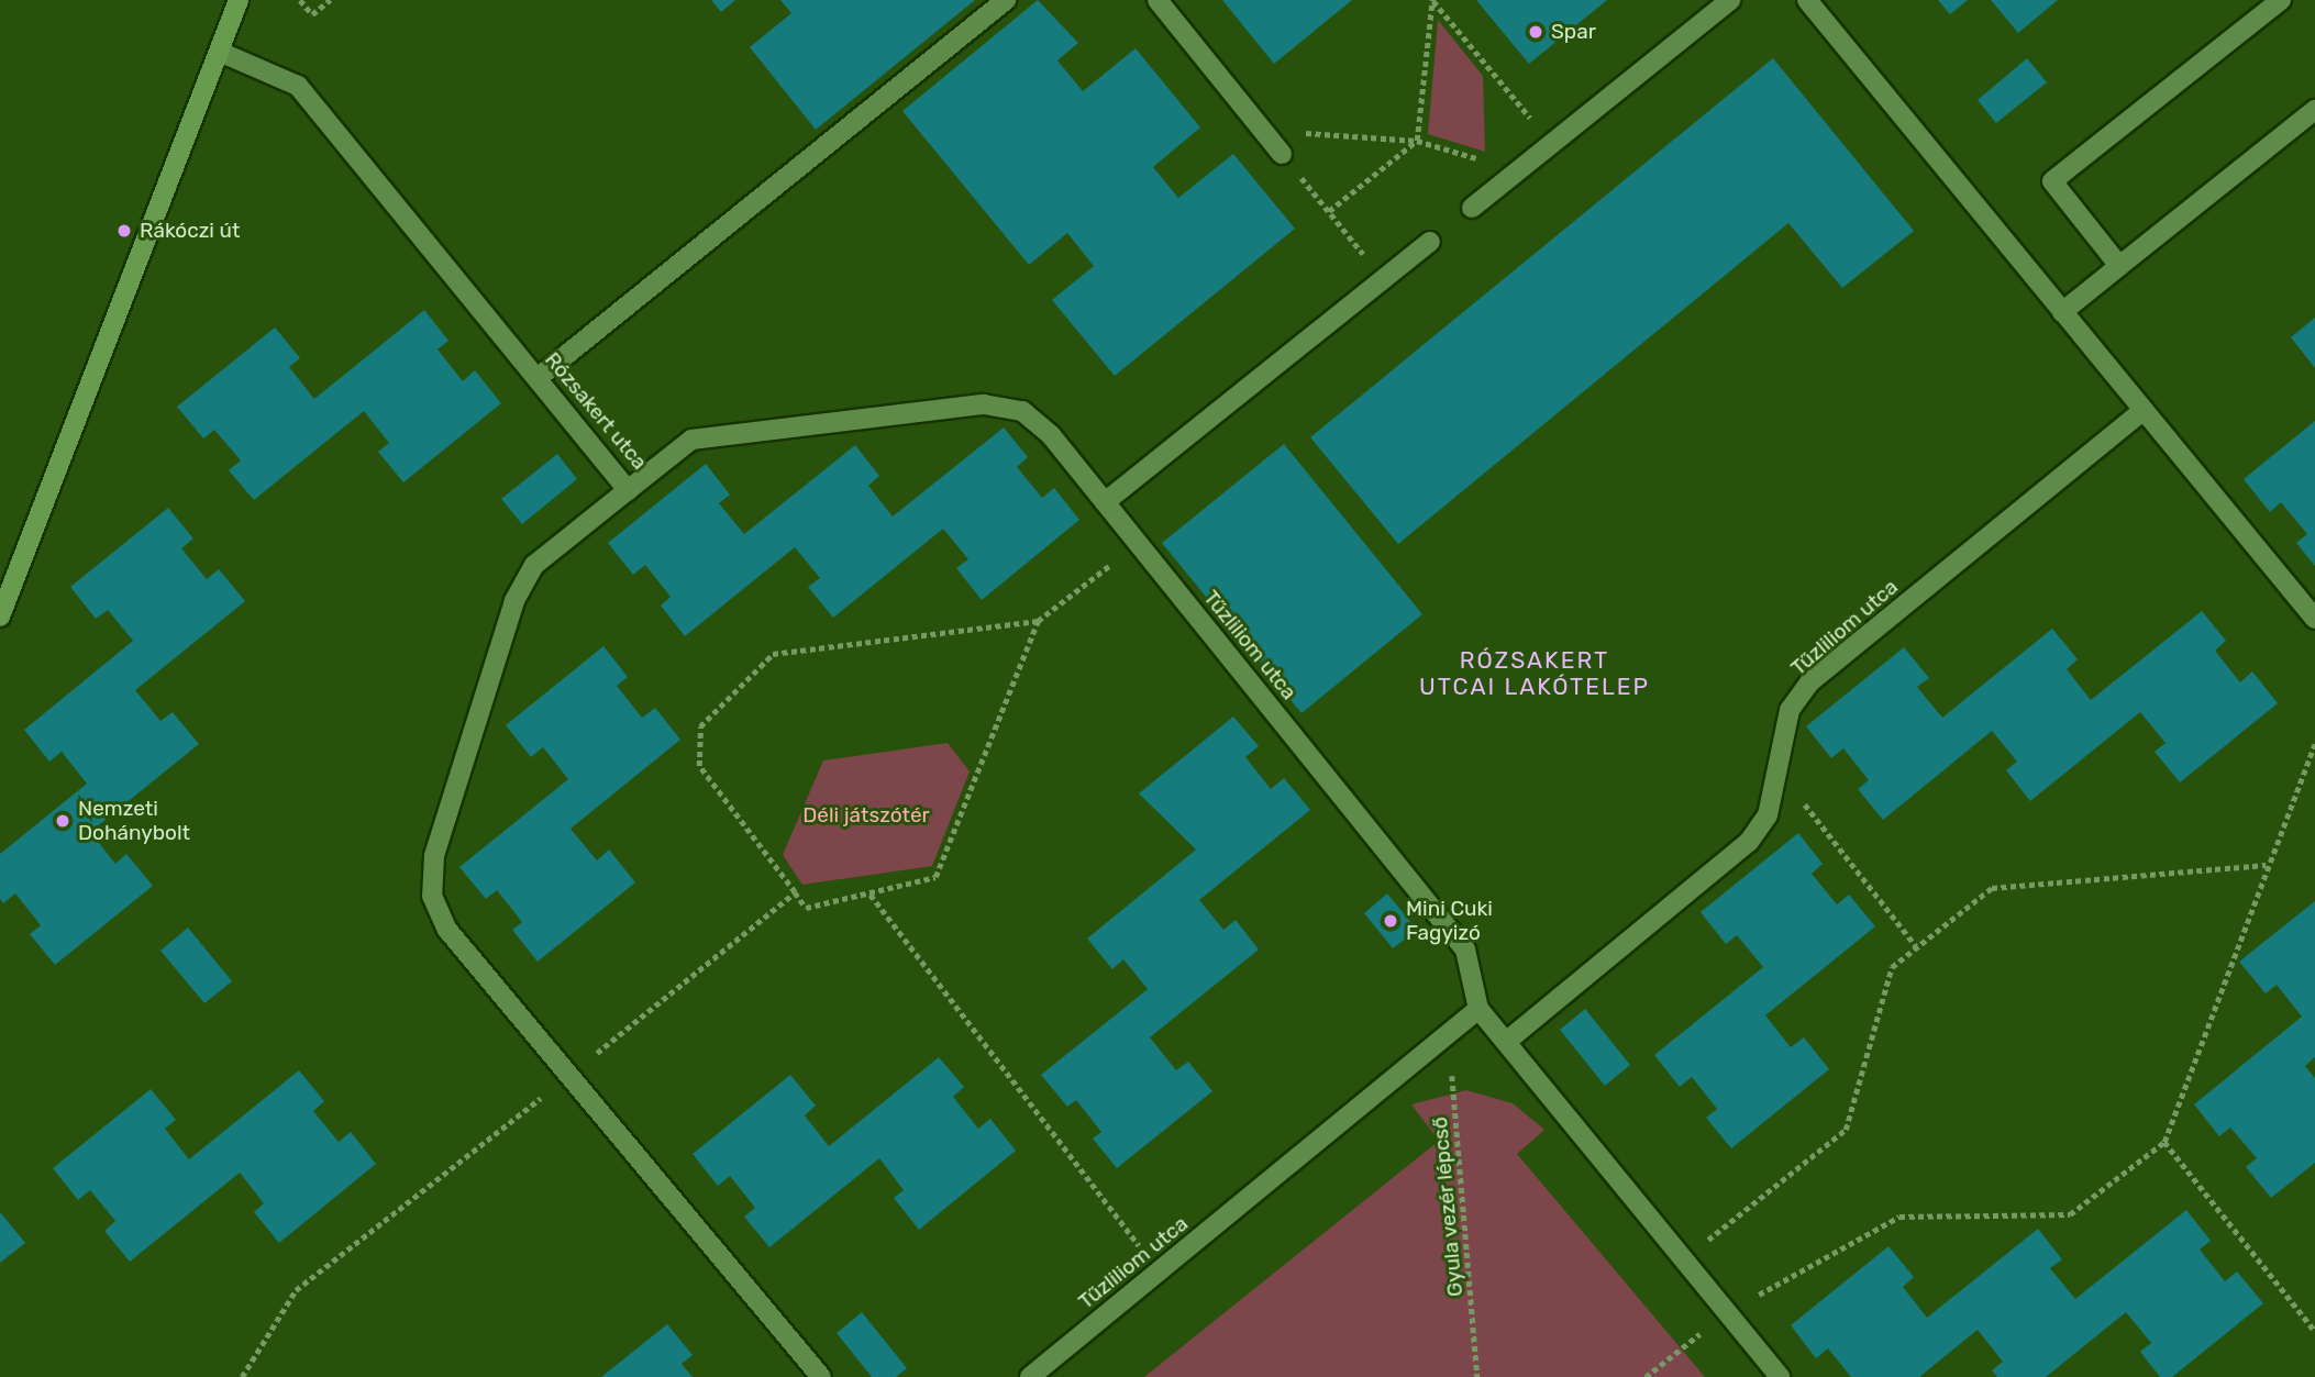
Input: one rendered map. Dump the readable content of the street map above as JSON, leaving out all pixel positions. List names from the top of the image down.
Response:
{
  "streets": {
    "street": ["Rózsakert utca", "Tűzliliom utca"],
    "path": ["Gyula vezér lépcső"]
  },
  "crossings": [
    ["Rózsakert utca", "Tűzliliom utca"],
    ["Tűzliliom utca", "Gyula vezér lépcső"]
  ],
  "districts": ["RÓZSAKERT UTCAI LAKÓTELEP"],
  "parks": ["Déli játszótér"],
  "places": [
    "Spar",
    "Rákóczi út",
    "Nemzeti Dohánybolt",
    "Mini Cuki Fagyizó"
  ]
}
